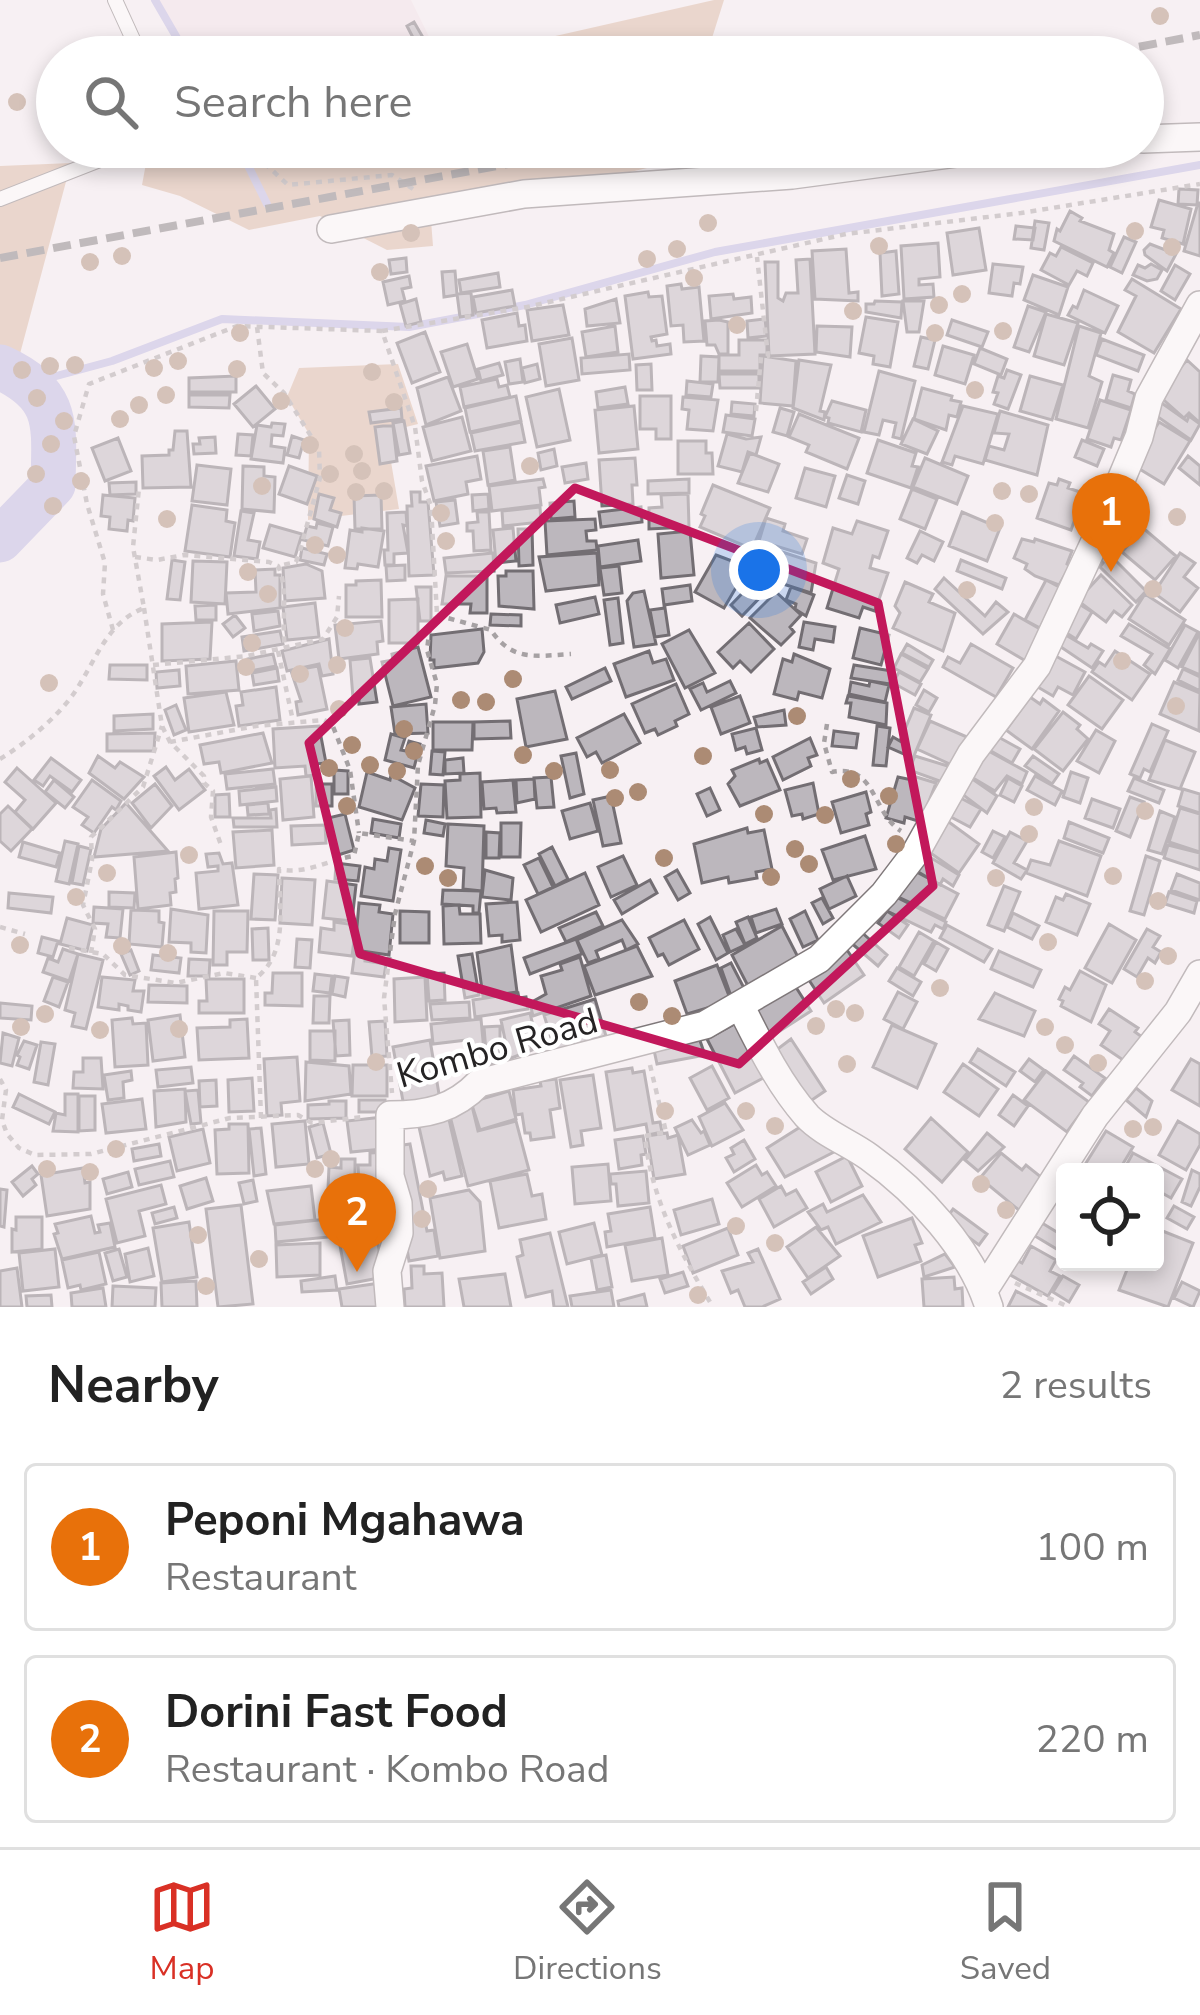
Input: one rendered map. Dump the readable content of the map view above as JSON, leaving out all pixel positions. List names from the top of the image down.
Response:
{
  "streets": {
    "street": ["Kombo Road"]
  },
  "page": {
    "search": "Search here",
    "pins": ["1", "2"],
    "heading": ["Nearby", "2 results"],
    "list": [
      {
        "mark": "1",
        "name": "Peponi Mgahawa",
        "note": "Restaurant",
        "value": "100 m"
      },
      {
        "mark": "2",
        "name": "Dorini Fast Food",
        "note": "Restaurant · Kombo Road",
        "value": "220 m"
      }
    ],
    "nav": ["Map", "Directions", "Saved"]
  }
}
